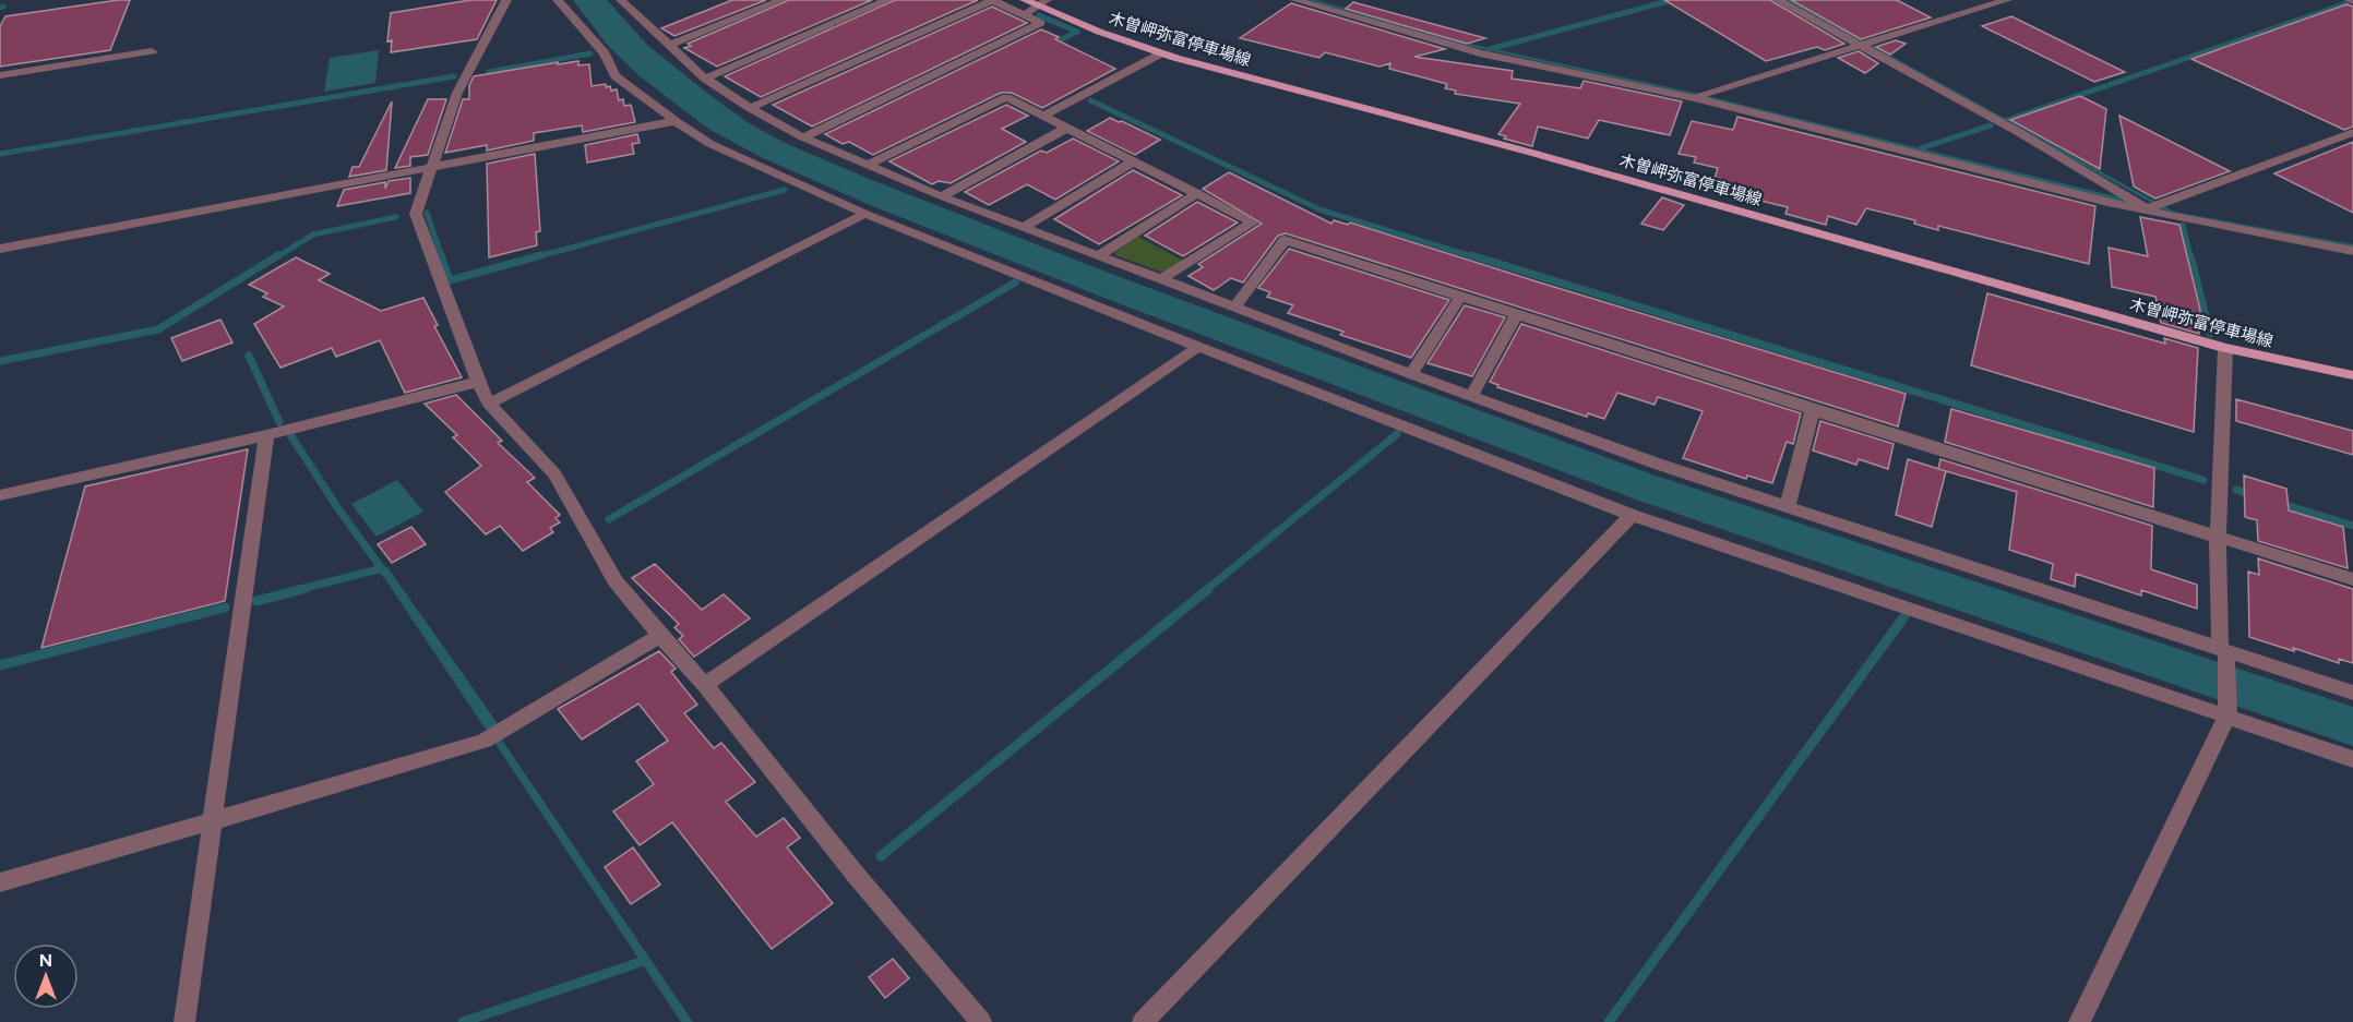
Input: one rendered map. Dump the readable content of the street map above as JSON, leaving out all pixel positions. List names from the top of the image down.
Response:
{
  "streets": {
    "main road": ["木曽岬弥富停車場線"]
  },
  "north": "top"
}
